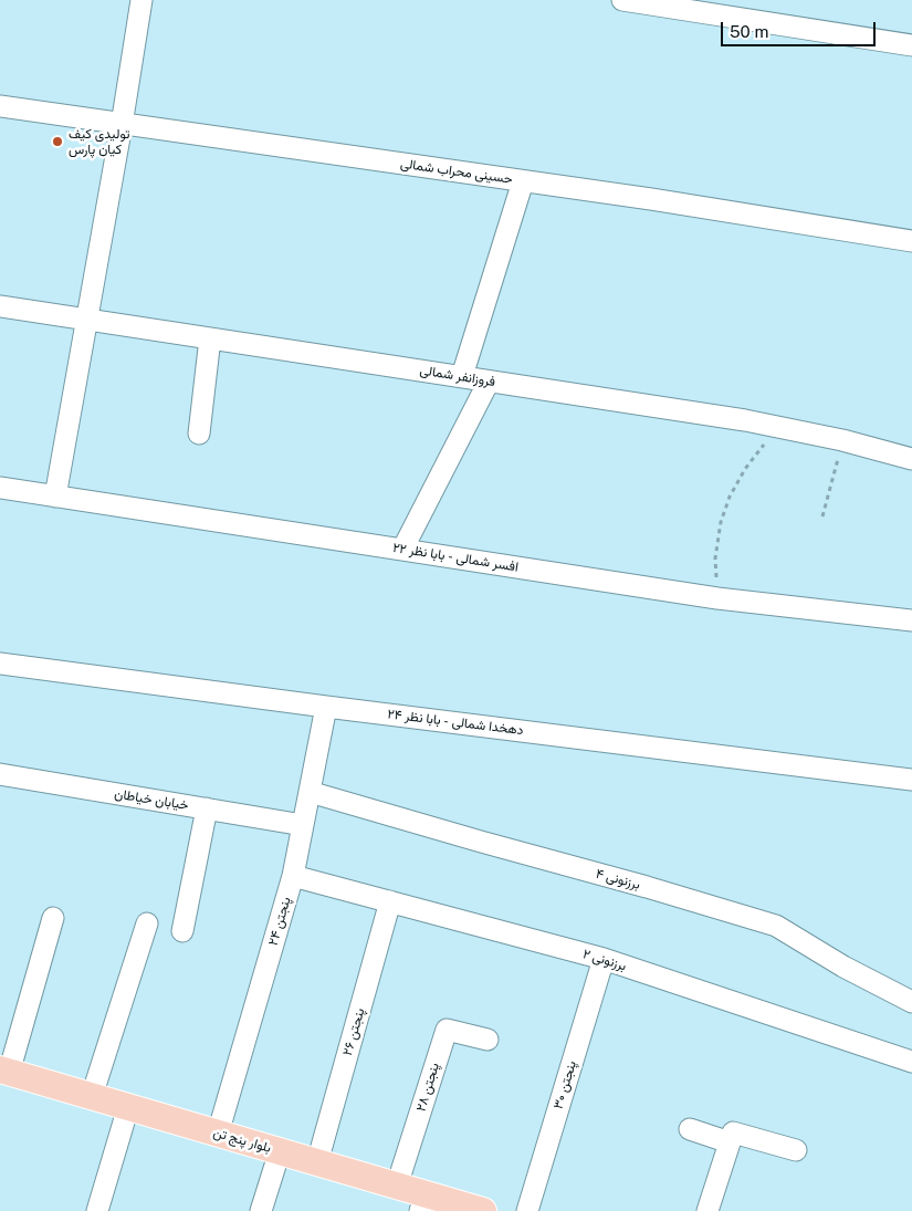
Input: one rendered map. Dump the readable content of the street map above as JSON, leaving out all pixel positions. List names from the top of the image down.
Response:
{
  "streets": {
    "main road": ["بلوار پنج تن"],
    "street": [
      "حسینی محراب شمالی",
      "فروزانفر شمالی",
      "افسر شمالی - بابا نظر ۲۲",
      "دهخدا شمالی - بابا نظر ۲۴",
      "خیابان خیاطان",
      "برزنونی ۴",
      "پنجتن ۲۴",
      "برزنونی ۲",
      "پنجتن ۲۶",
      "پنجتن ۳۰",
      "پنجتن ۲۸"
    ]
  },
  "crossings": [
    ["دهخدا شمالی - بابا نظر ۲۴", "پنجتن ۲۴"],
    ["خیابان خیاطان", "پنجتن ۲۴"],
    ["برزنونی ۴", "پنجتن ۲۴"],
    ["پنجتن ۲۴", "برزنونی ۲"],
    ["پنجتن ۲۴", "بلوار پنج تن"],
    ["برزنونی ۲", "پنجتن ۲۶"],
    ["برزنونی ۲", "پنجتن ۳۰"],
    ["پنجتن ۲۶", "بلوار پنج تن"],
    ["پنجتن ۲۸", "بلوار پنج تن"]
  ],
  "places": ["تولیدی کیف کیان پارس"],
  "scale_bar": "50 m"
}
